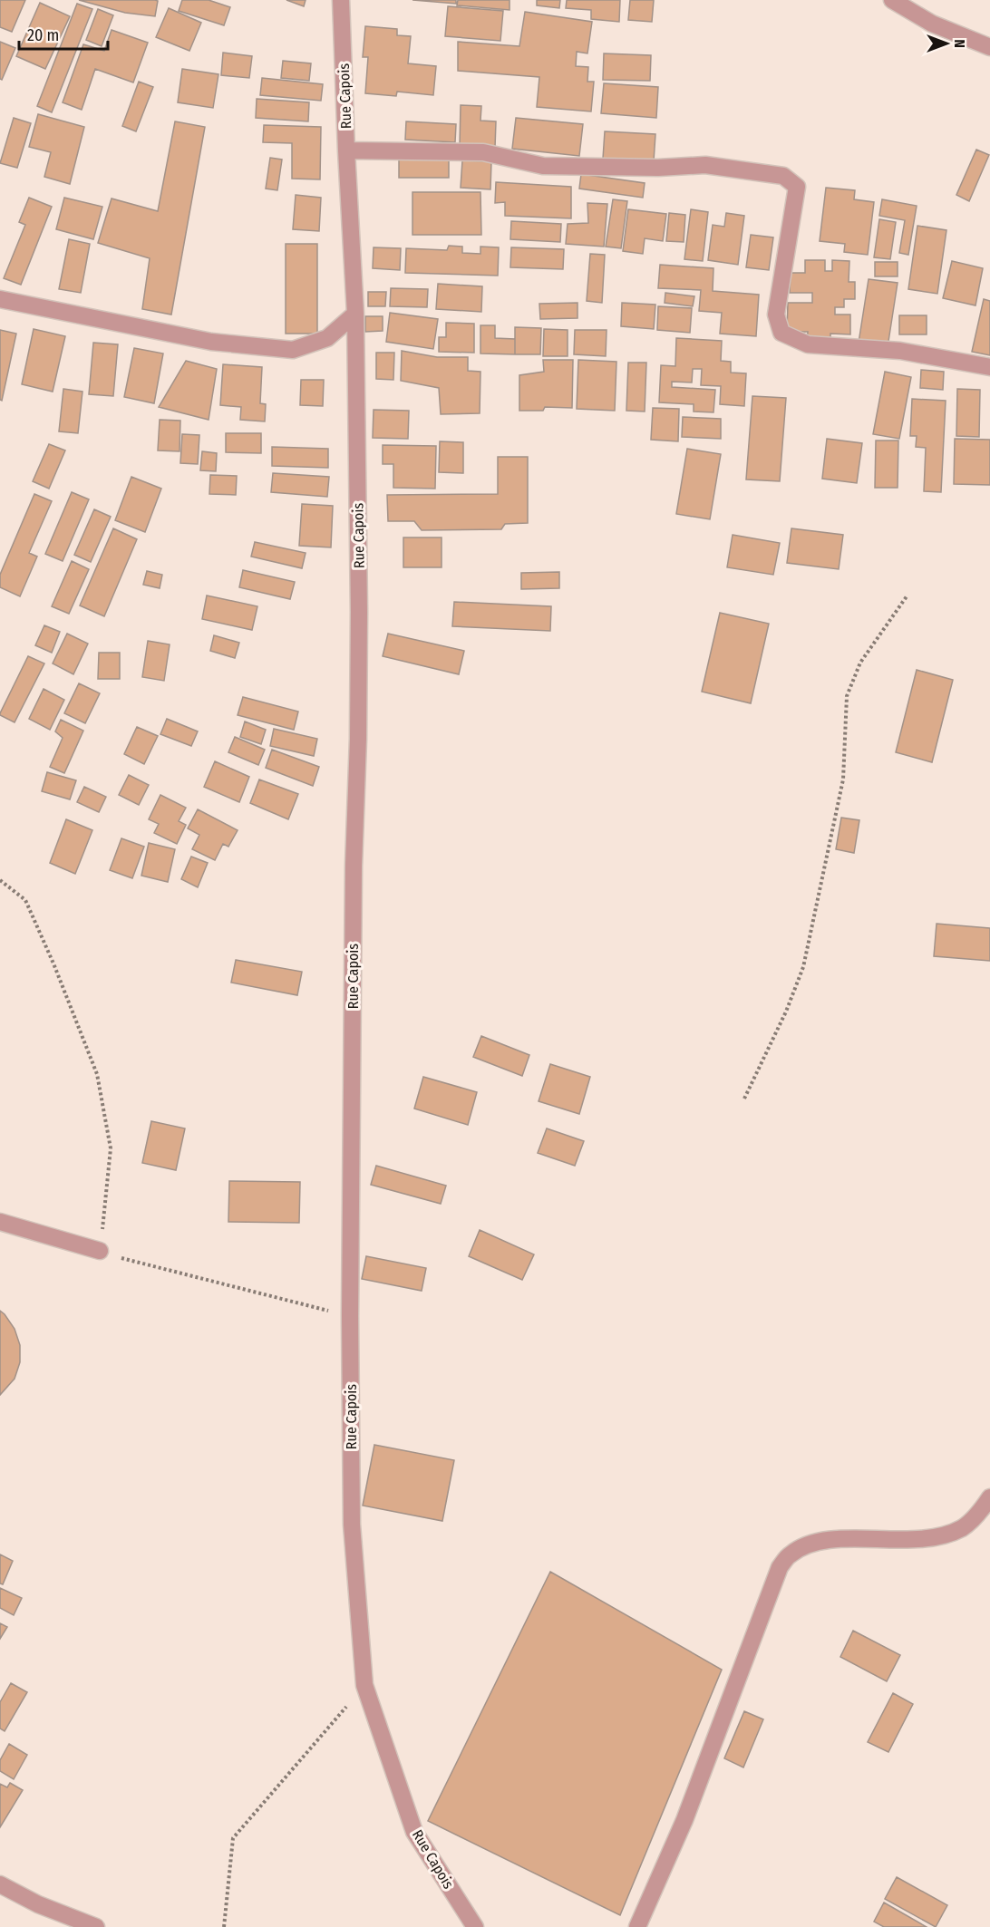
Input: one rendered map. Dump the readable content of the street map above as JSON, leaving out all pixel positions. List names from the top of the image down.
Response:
{
  "streets": {
    "street": ["Rue Capois"]
  },
  "scale_bar": "20 m",
  "north": "right"
}
